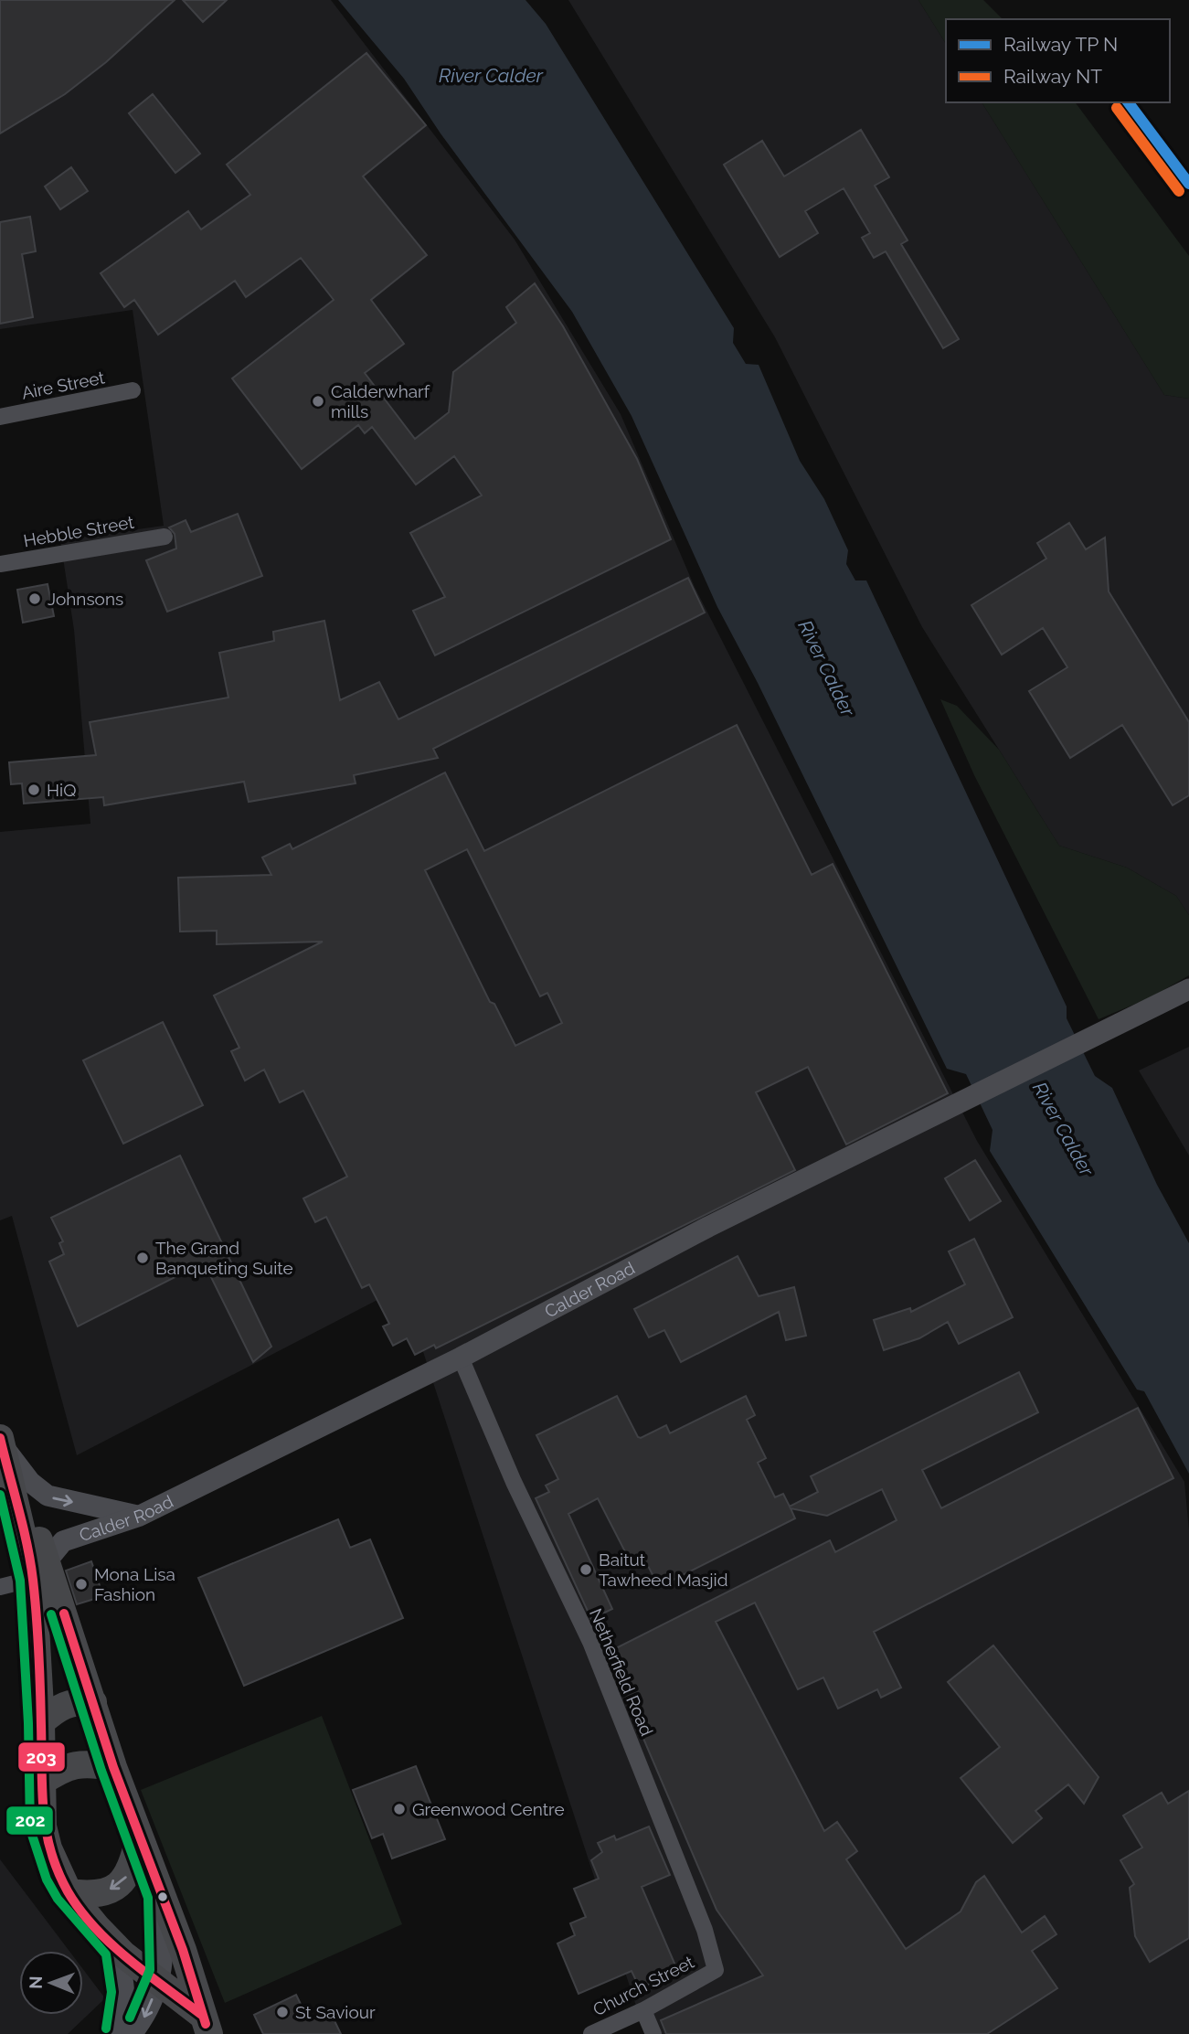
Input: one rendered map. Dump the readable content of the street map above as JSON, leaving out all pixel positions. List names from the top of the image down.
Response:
{
  "streets": {
    "street": [
      "Aire Street",
      "Hebble Street",
      "Calder Road",
      "Netherfield Road",
      "Church Street"
    ]
  },
  "crossings": [
    ["Calder Road", "Netherfield Road"],
    ["Netherfield Road", "Church Street"]
  ],
  "water": ["River Calder"],
  "places": [
    "Calderwharf mills",
    "Johnsons",
    "HiQ",
    "The Grand Banqueting Suite",
    "Baitut Tawheed Masjid",
    "Mona Lisa Fashion",
    "Greenwood Centre",
    "St Saviour"
  ],
  "lines": ["rail line NT", "transit line 203", "transit line 202"],
  "legend": ["Railway TP N", "Railway NT"],
  "north": "left"
}
